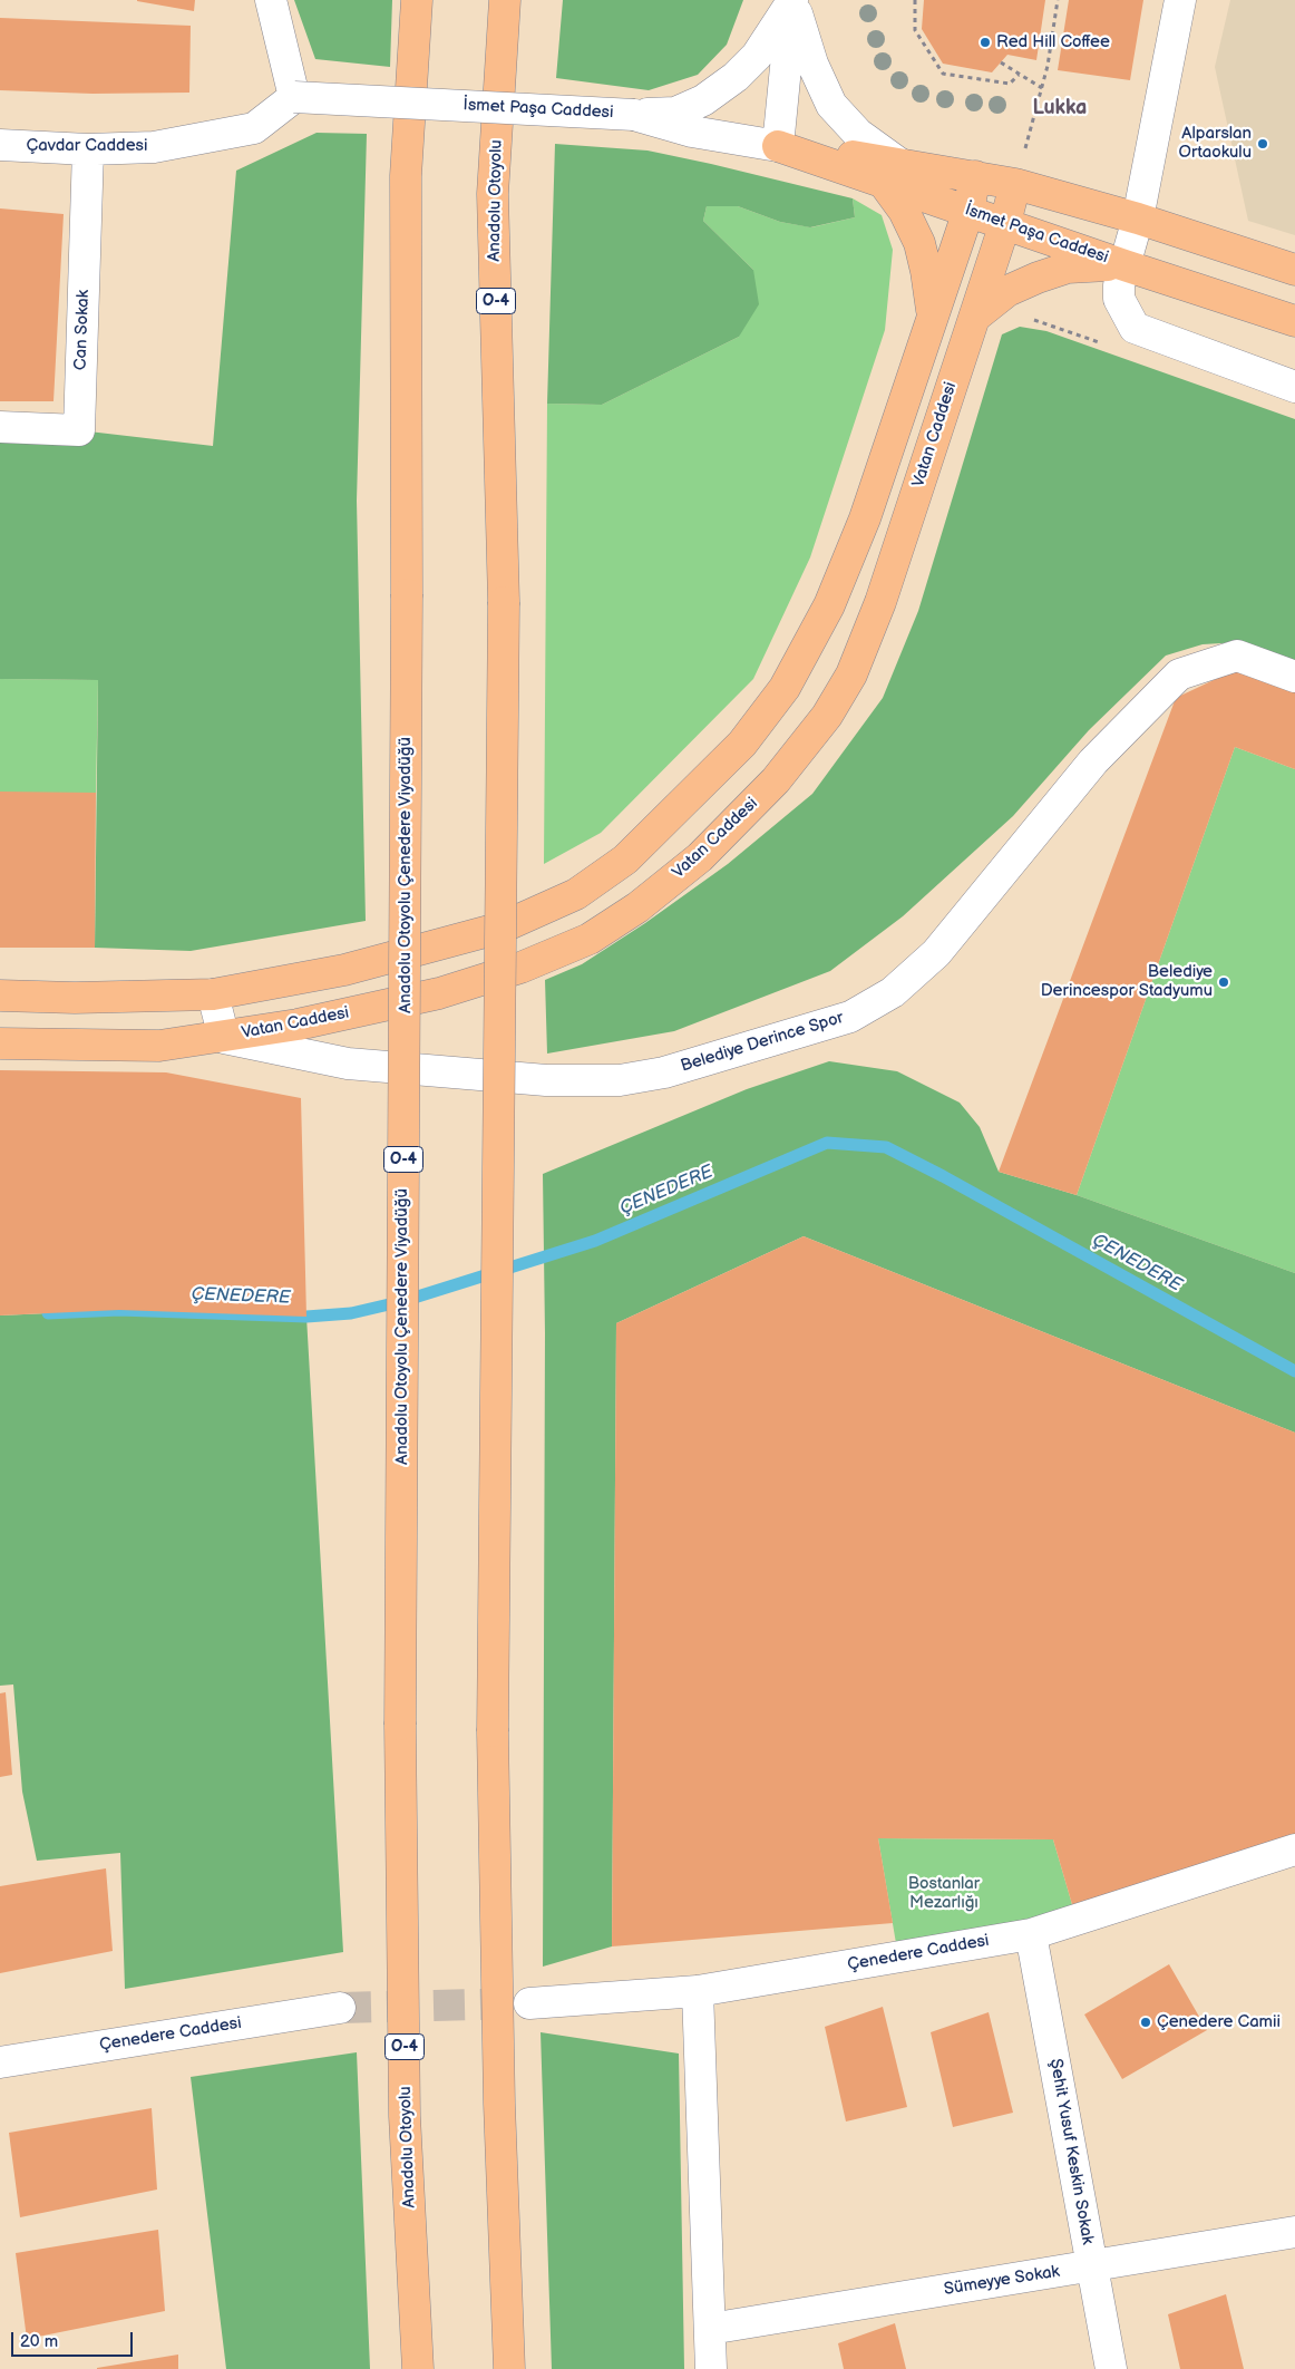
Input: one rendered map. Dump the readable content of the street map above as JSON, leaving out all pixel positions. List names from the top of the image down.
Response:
{
  "streets": {
    "main road": [
      "İsmet Paşa Caddesi",
      "Anadolu Otoyolu",
      "O-4",
      "Vatan Caddesi",
      "Anadolu Otoyolu Çenedere Viyadüğü"
    ],
    "street": [
      "Çavdar Caddesi",
      "Can Sokak",
      "Belediye Derince Spor",
      "Çenedere Caddesi",
      "Şehit Yusuf Keskin Sokak",
      "Sümeyye Sokak"
    ]
  },
  "crossings": [
    ["İsmet Paşa Caddesi", "Çavdar Caddesi"],
    ["İsmet Paşa Caddesi", "Vatan Caddesi"],
    ["Çavdar Caddesi", "Can Sokak"],
    ["Anadolu Otoyolu", "Anadolu Otoyolu Çenedere Viyadüğü"],
    ["Vatan Caddesi", "Belediye Derince Spor"],
    ["Çenedere Caddesi", "Şehit Yusuf Keskin Sokak"],
    ["Şehit Yusuf Keskin Sokak", "Sümeyye Sokak"]
  ],
  "districts": ["Lukka"],
  "water": ["ÇENEDERE"],
  "parks": ["Bostanlar Mezarlığı"],
  "places": [
    "Red Hill Coffee",
    "Alparslan Ortaokulu",
    "Belediye Derincespor Stadyumu",
    "Çenedere Camii"
  ],
  "scale_bar": "20 m"
}
